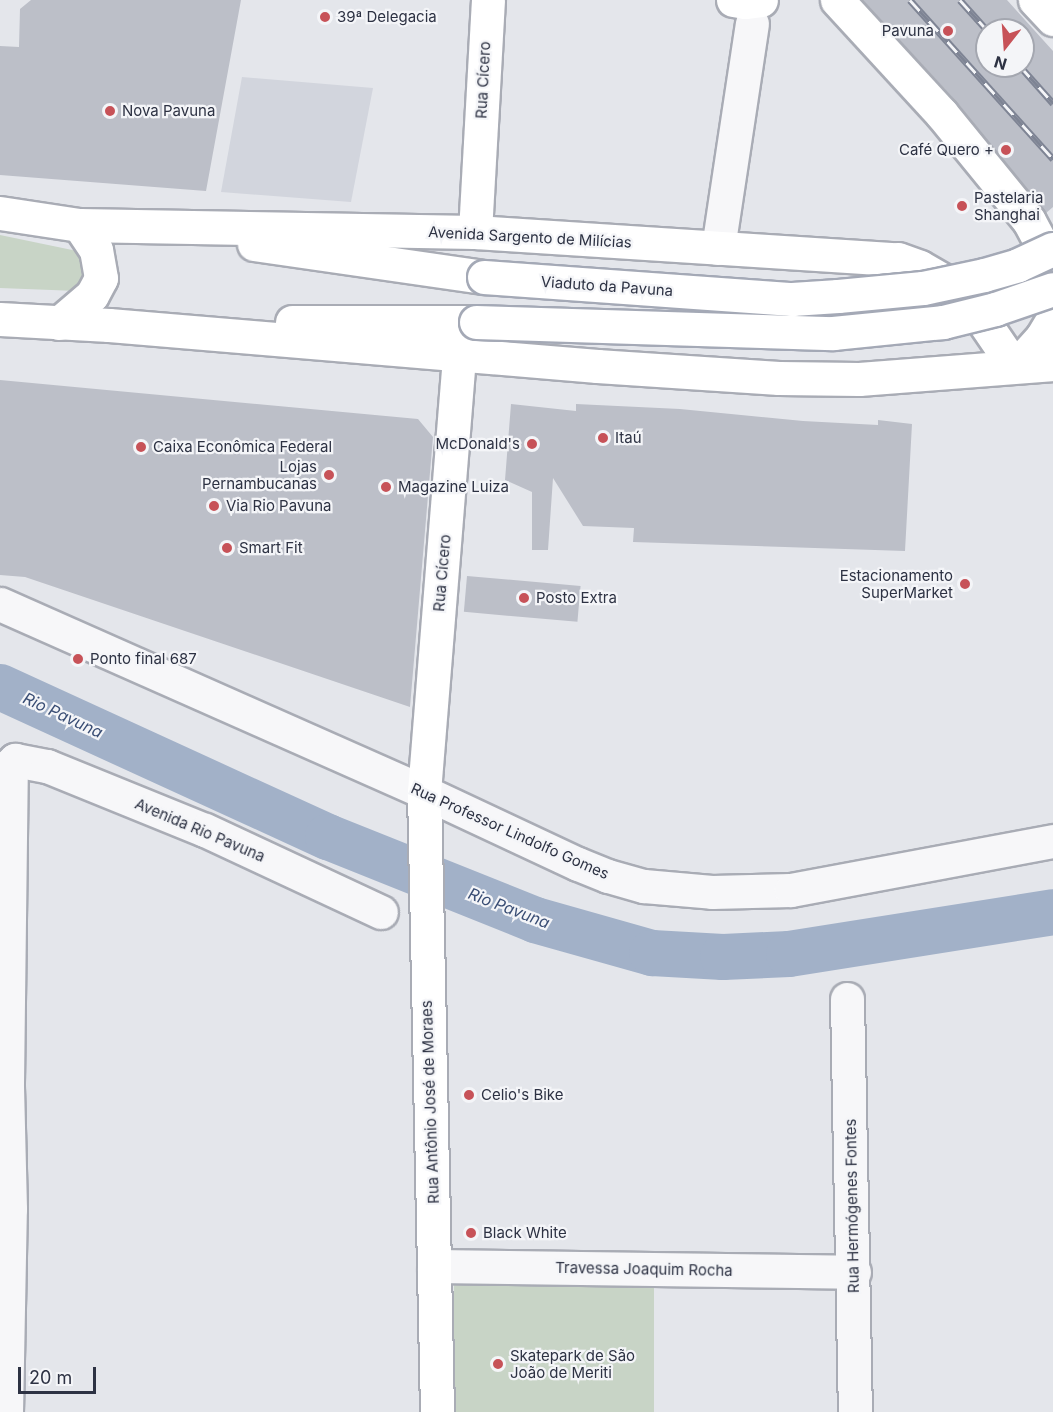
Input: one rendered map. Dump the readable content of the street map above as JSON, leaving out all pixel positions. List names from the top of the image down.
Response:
{
  "streets": {
    "main road": [
      "Rua Cícero",
      "Avenida Sargento de Milícias",
      "Viaduto da Pavuna",
      "Rua Antônio José de Moraes"
    ],
    "street": [
      "Avenida Rio Pavuna",
      "Rua Professor Lindolfo Gomes",
      "Rua Hermógenes Fontes",
      "Travessa Joaquim Rocha"
    ]
  },
  "crossings": [
    ["Rua Cícero", "Avenida Sargento de Milícias"],
    ["Rua Cícero", "Rua Professor Lindolfo Gomes"],
    ["Rua Cícero", "Rua Antônio José de Moraes"],
    ["Avenida Sargento de Milícias", "Viaduto da Pavuna"],
    ["Rua Professor Lindolfo Gomes", "Rua Antônio José de Moraes"],
    ["Rua Antônio José de Moraes", "Travessa Joaquim Rocha"],
    ["Rua Hermógenes Fontes", "Travessa Joaquim Rocha"]
  ],
  "water": ["Rio Pavuna"],
  "places": [
    "39ª Delegacia",
    "Pavuna",
    "Nova Pavuna",
    "Café Quero +",
    "Pastelaria Shanghai",
    "Itaú",
    "McDonald's",
    "Caixa Econômica Federal",
    "Lojas Pernambucanas",
    "Magazine Luiza",
    "Via Rio Pavuna",
    "Smart Fit",
    "Estacionamento SuperMarket",
    "Posto Extra",
    "Ponto final 687",
    "Celio's Bike",
    "Black White",
    "Skatepark de São João de Meriti"
  ],
  "scale_bar": "20 m",
  "north": "bottom"
}
